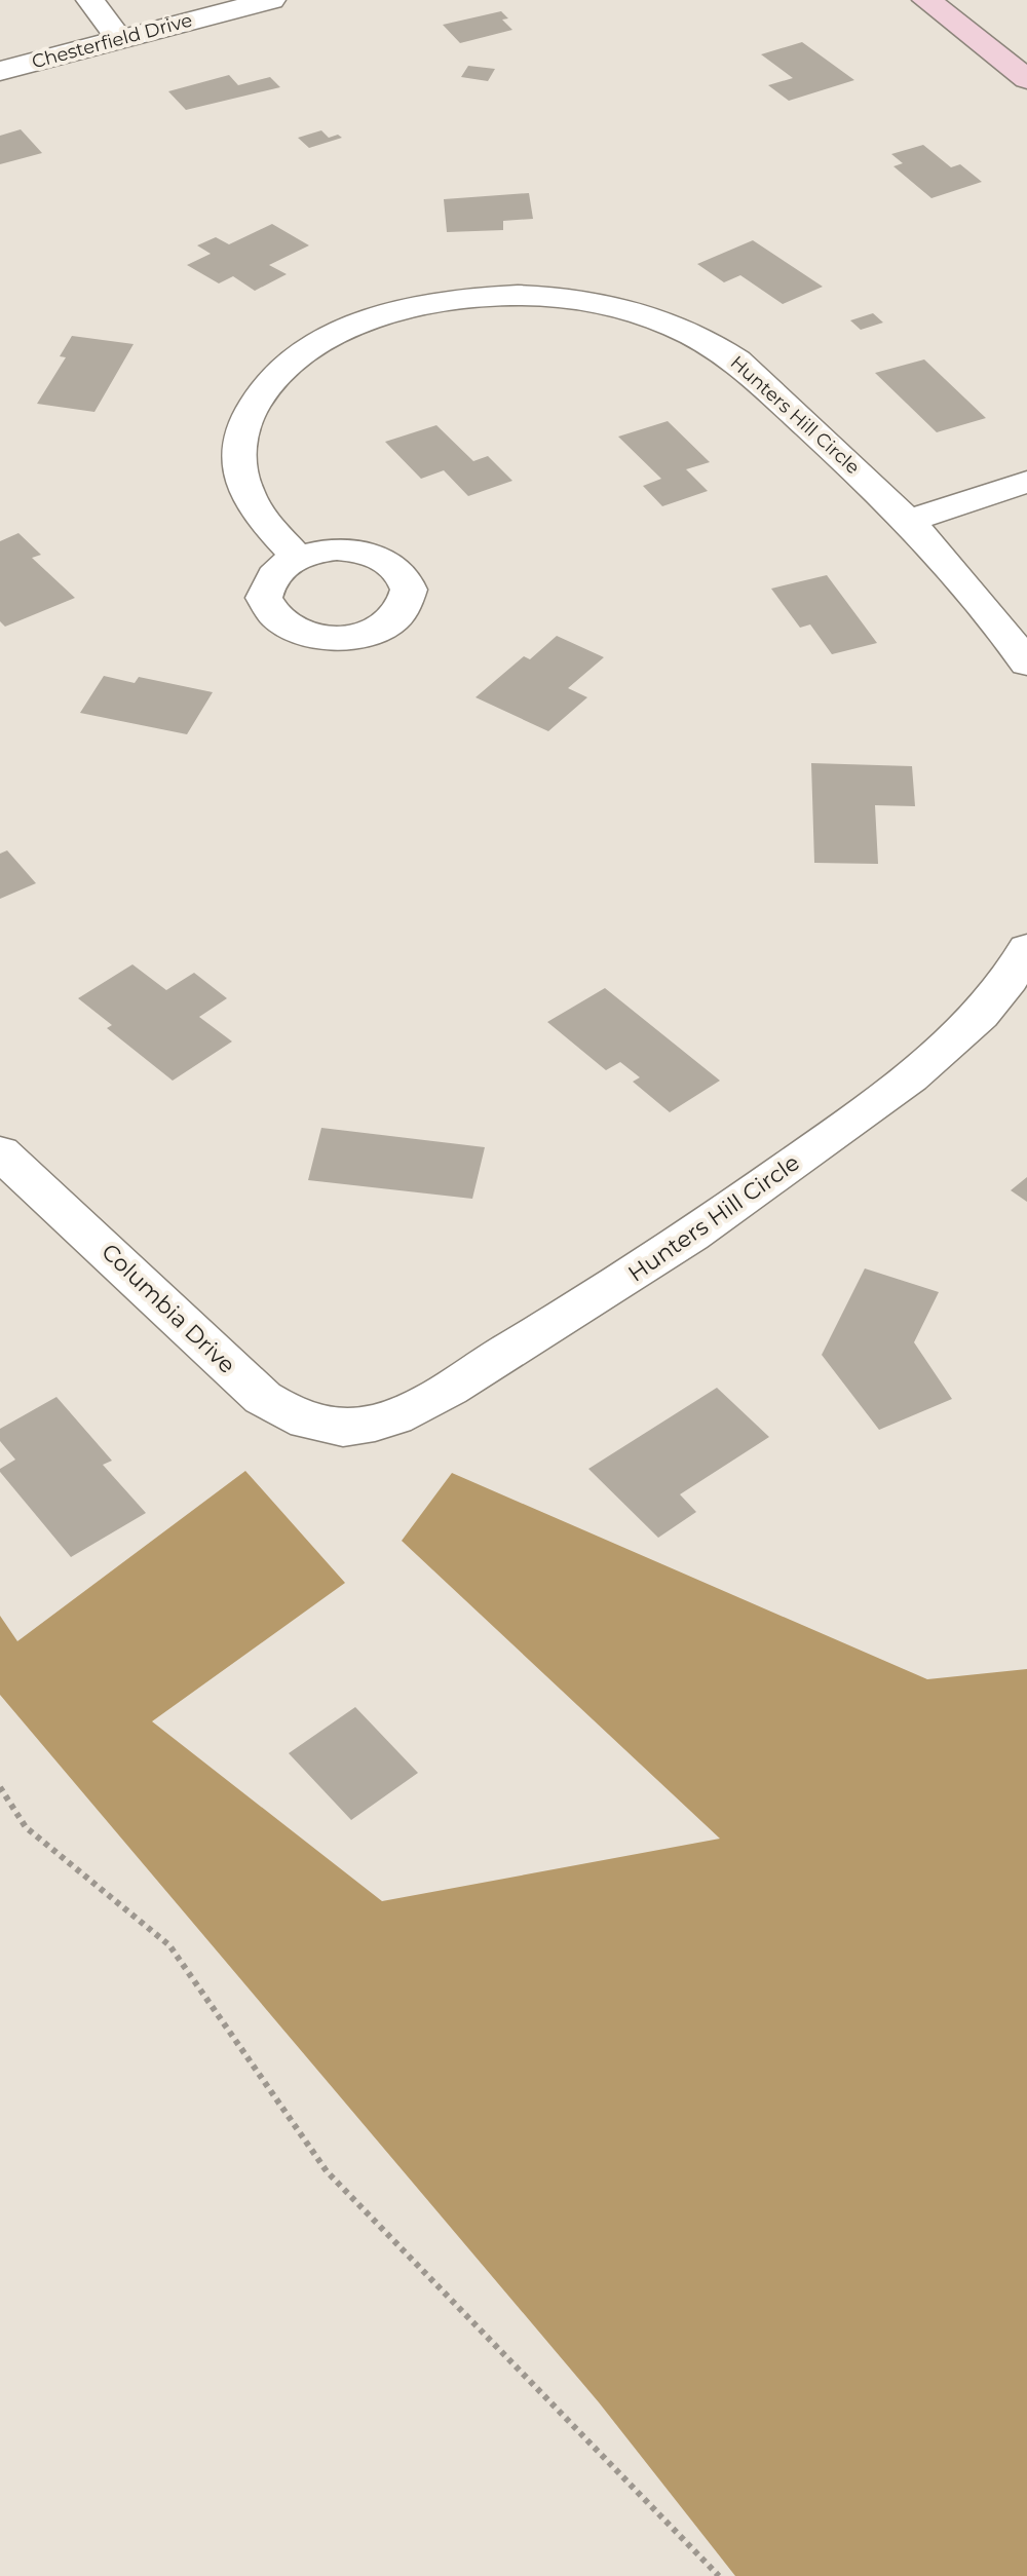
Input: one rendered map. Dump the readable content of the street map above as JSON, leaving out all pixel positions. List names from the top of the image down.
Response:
{
  "streets": {
    "street": ["Chesterfield Drive", "Hunters Hill Circle", "Columbia Drive"]
  },
  "crossings": [
    ["Hunters Hill Circle", "Columbia Drive"]
  ]
}
